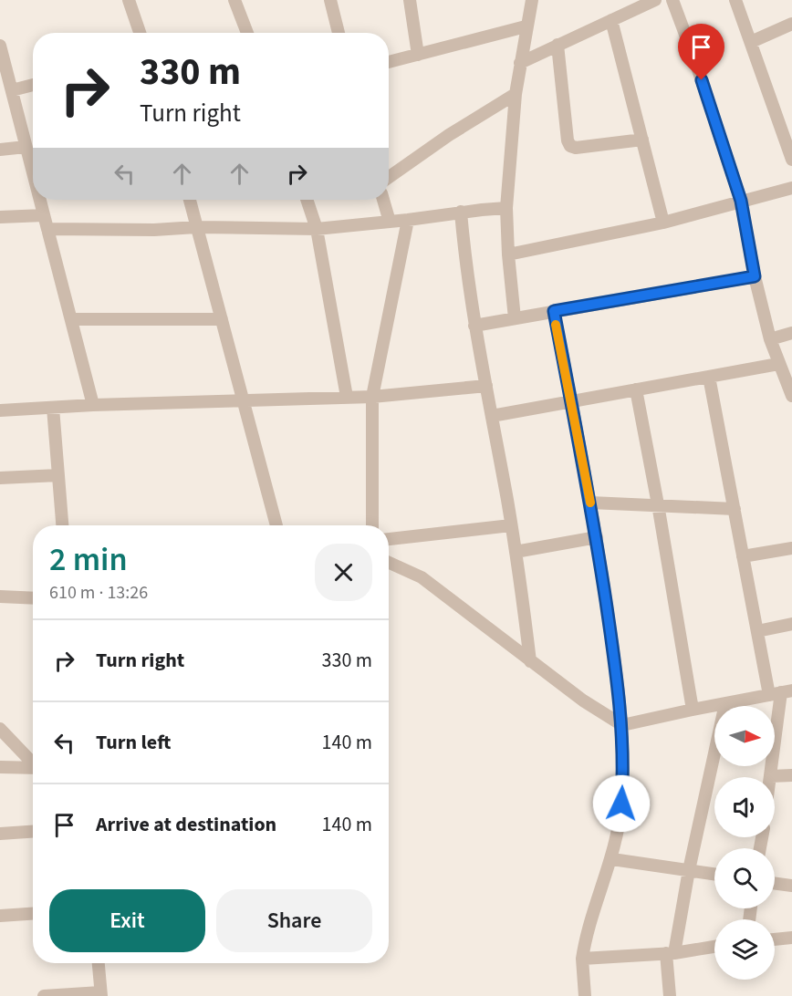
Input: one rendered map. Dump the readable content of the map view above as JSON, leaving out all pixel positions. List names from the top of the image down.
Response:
{
  "north": "right",
  "page": {
    "turn": ["330 m", "Turn right"],
    "heading": ["2 min", "610 m · 13:26"],
    "list": [
      {
        "name": "Turn right",
        "value": "330 m"
      },
      {
        "name": "Turn left",
        "value": "140 m"
      },
      {
        "name": "Arrive at destination",
        "value": "140 m"
      }
    ],
    "buttons": ["Exit", "Share"]
  }
}
